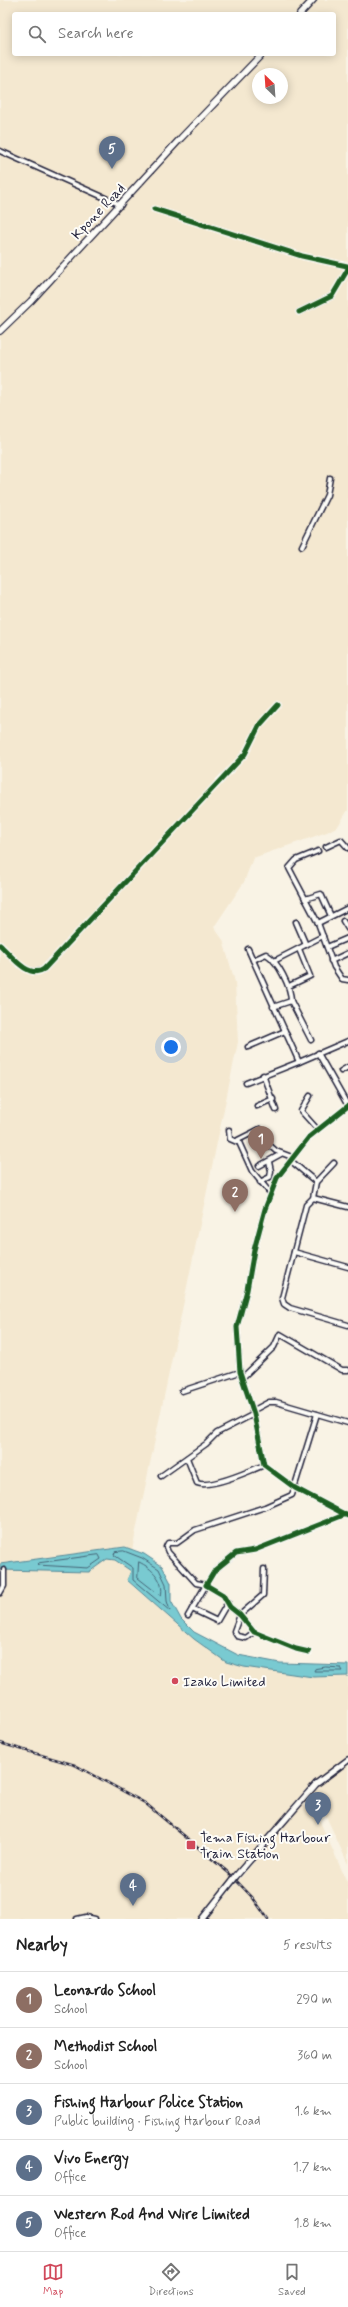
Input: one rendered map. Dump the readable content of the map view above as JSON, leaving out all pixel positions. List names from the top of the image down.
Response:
{
  "streets": {
    "main road": ["Kpone Road"]
  },
  "places": {
    "other": ["Izako Limited"],
    "transit": ["Tema Fishing Harbour Train Station"]
  },
  "north": "top left",
  "page": {
    "search": "Search here",
    "pins": [
      "5",
      "1",
      "2",
      "3",
      "4"
    ],
    "heading": ["Nearby", "5 results"],
    "list": [
      {
        "mark": "1",
        "name": "Leonardo School",
        "note": "School",
        "value": "290 m"
      },
      {
        "mark": "2",
        "name": "Methodist School",
        "note": "School",
        "value": "360 m"
      },
      {
        "mark": "3",
        "name": "Fishing Harbour Police Station",
        "note": "Public building · Fishing Harbour Road",
        "value": "1.6 km"
      },
      {
        "mark": "4",
        "name": "Vivo Energy",
        "note": "Office",
        "value": "1.7 km"
      },
      {
        "mark": "5",
        "name": "Western Rod And Wire Limited",
        "note": "Office",
        "value": "1.8 km"
      }
    ],
    "nav": ["Map", "Directions", "Saved"]
  }
}
